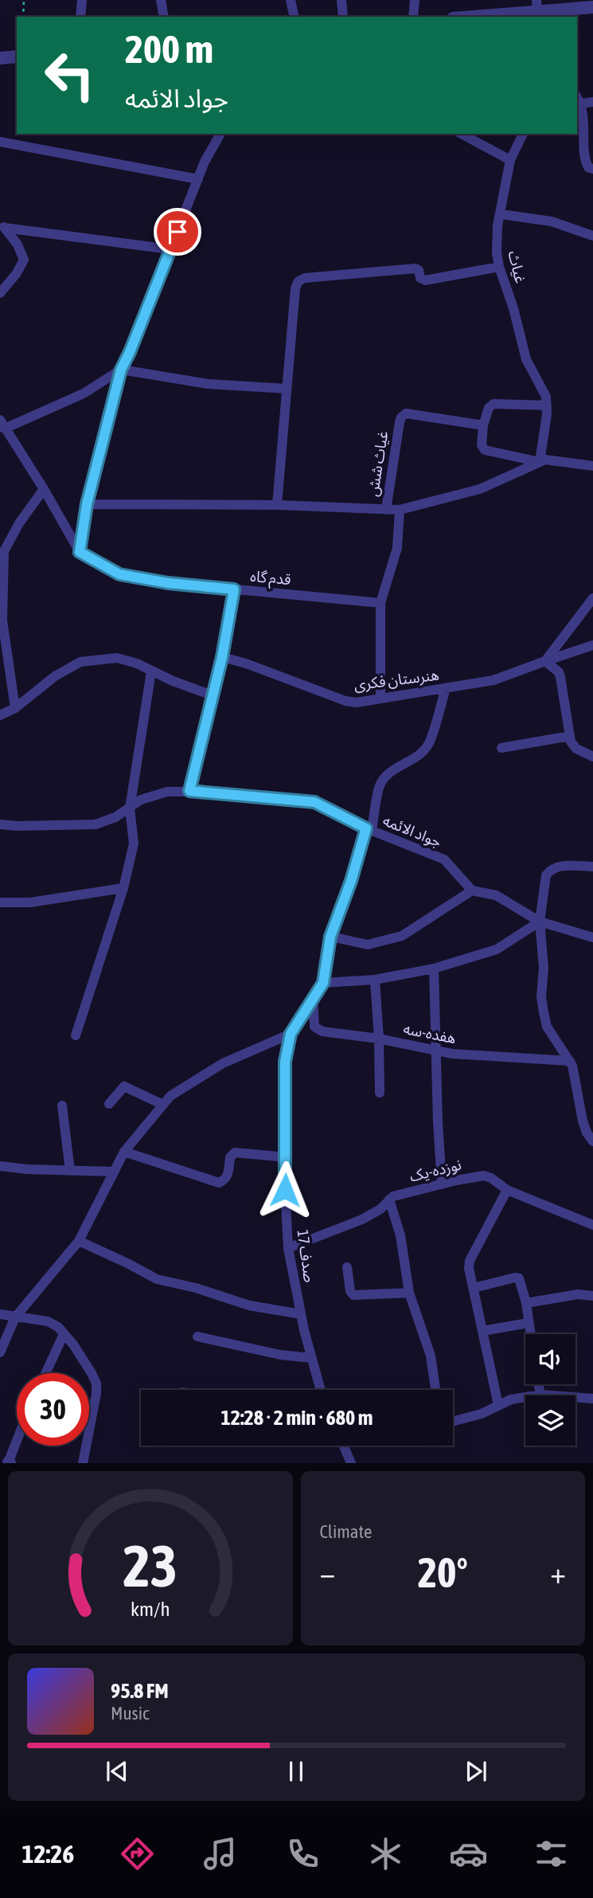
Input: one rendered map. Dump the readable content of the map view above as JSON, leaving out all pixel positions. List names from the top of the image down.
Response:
{
  "streets": {
    "street": [
      "غیاث",
      "غیاث شش",
      "قدم گاه",
      "هنرستان فکری",
      "جواد الائمه",
      "هفده-سه",
      "نوزده-یک",
      "صدف 17"
    ]
  },
  "crossings": [
    ["هنرستان فکری", "صدف 17"],
    ["جواد الائمه", "صدف 17"],
    ["هفده-سه", "صدف 17"],
    ["نوزده-یک", "صدف 17"]
  ],
  "page": {
    "turn": ["200 m", "جواد الائمه"],
    "limit": "30",
    "trip": "12:28 · 2 min · 680 m",
    "tile": "Climate",
    "heat": ["−", "20°", "+"],
    "song": ["95.8 FM", "Music"],
    "tabs": "12:26",
    "gauge": ["23", "km/h"]
  }
}
